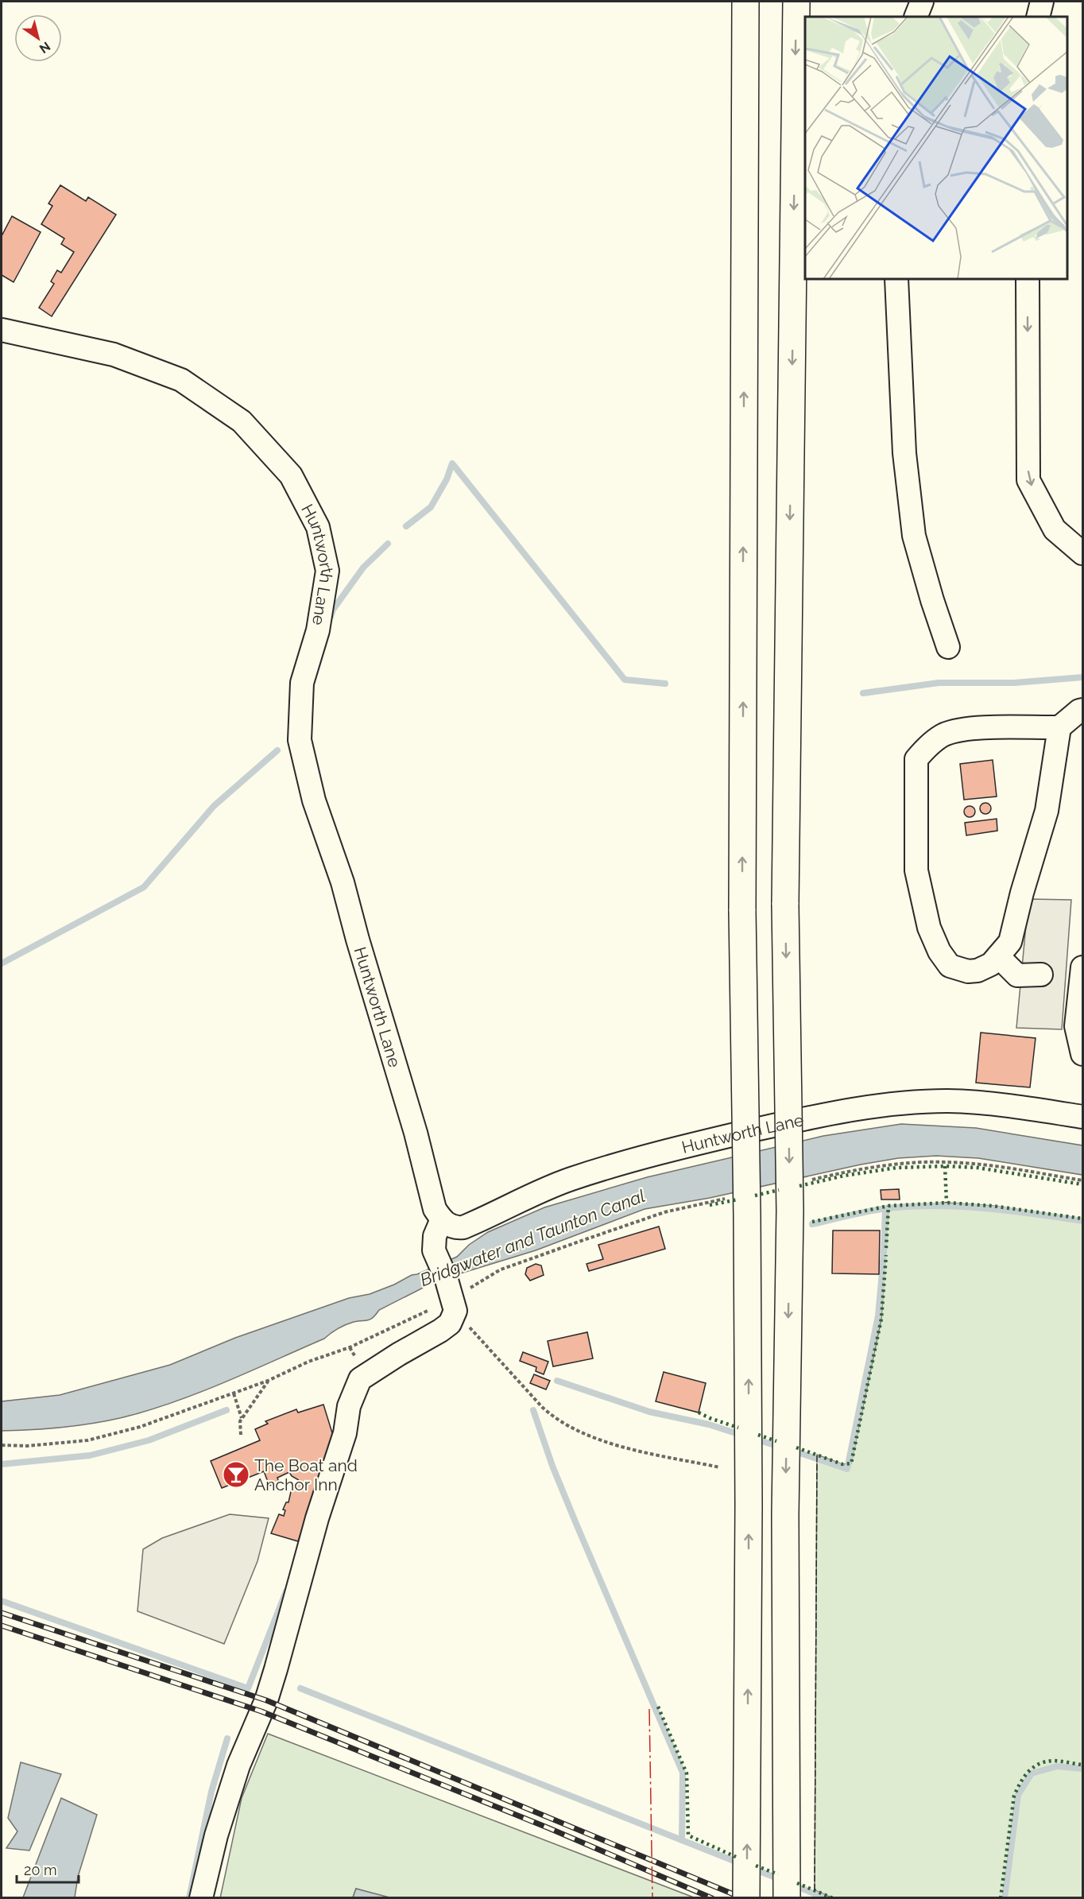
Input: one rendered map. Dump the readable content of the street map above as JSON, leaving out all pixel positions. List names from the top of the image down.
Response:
{
  "streets": {
    "street": ["Huntworth Lane"]
  },
  "water": ["Bridgwater and Taunton Canal"],
  "places": {
    "bar": ["The Boat and Anchor Inn"]
  },
  "scale_bar": "20 m",
  "north": "bottom right"
}
